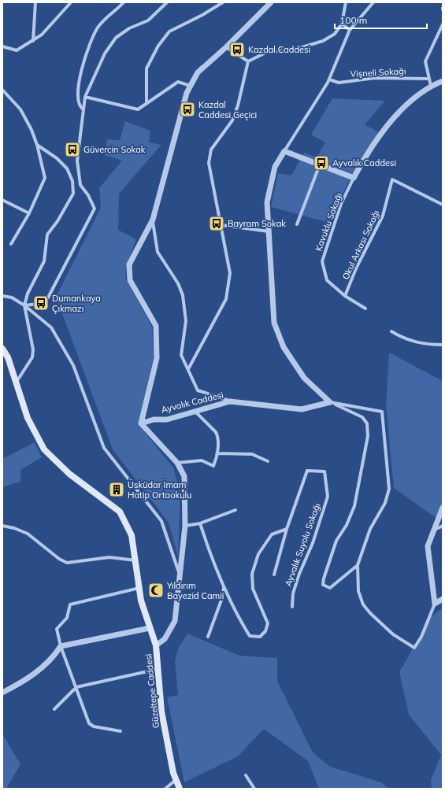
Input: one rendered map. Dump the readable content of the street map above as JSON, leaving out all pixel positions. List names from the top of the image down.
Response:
{
  "streets": {
    "main road": ["Güzeltepe Caddesi"],
    "street": [
      "Vişneli Sokağı",
      "Kavuklu Sokağı",
      "Okul Arkası Sokağı",
      "Ayvalık Caddesi",
      "Ayvalık Suyolu Sokağı"
    ]
  },
  "crossings": [
    ["Kavuklu Sokağı", "Okul Arkası Sokağı"]
  ],
  "places": {
    "bus stop": [
      "Kazdal Caddesi",
      "Kazdal Caddesi Geçici",
      "Güvercin Sokak",
      "Ayvalık Caddesi",
      "Bayram Sokak",
      "Dumankaya Çıkmazı"
    ],
    "building": ["Üsküdar İmam Hatip Ortaokulu"],
    "mosque": ["Yıldırım Bayezid Camii"]
  },
  "scale_bar": "100 m"
}
